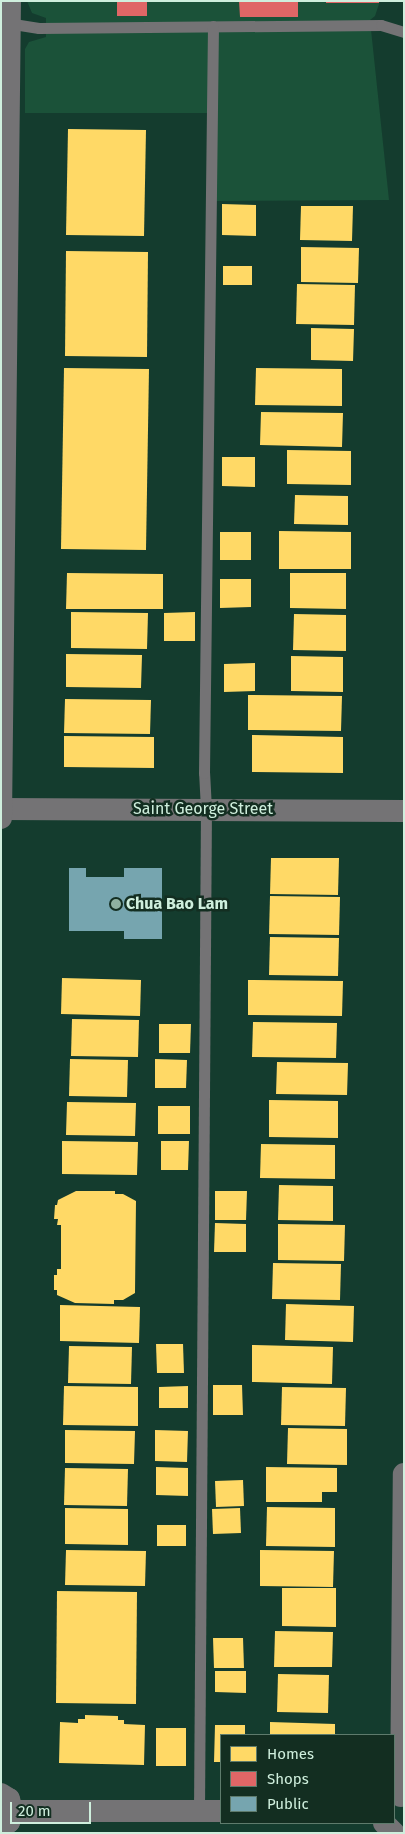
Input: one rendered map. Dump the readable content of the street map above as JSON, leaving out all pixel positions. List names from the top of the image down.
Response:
{
  "streets": {
    "street": ["Saint George Street"]
  },
  "places": ["Chua Bao Lam"],
  "legend": ["Homes", "Shops", "Public"],
  "scale_bar": "20 m"
}
